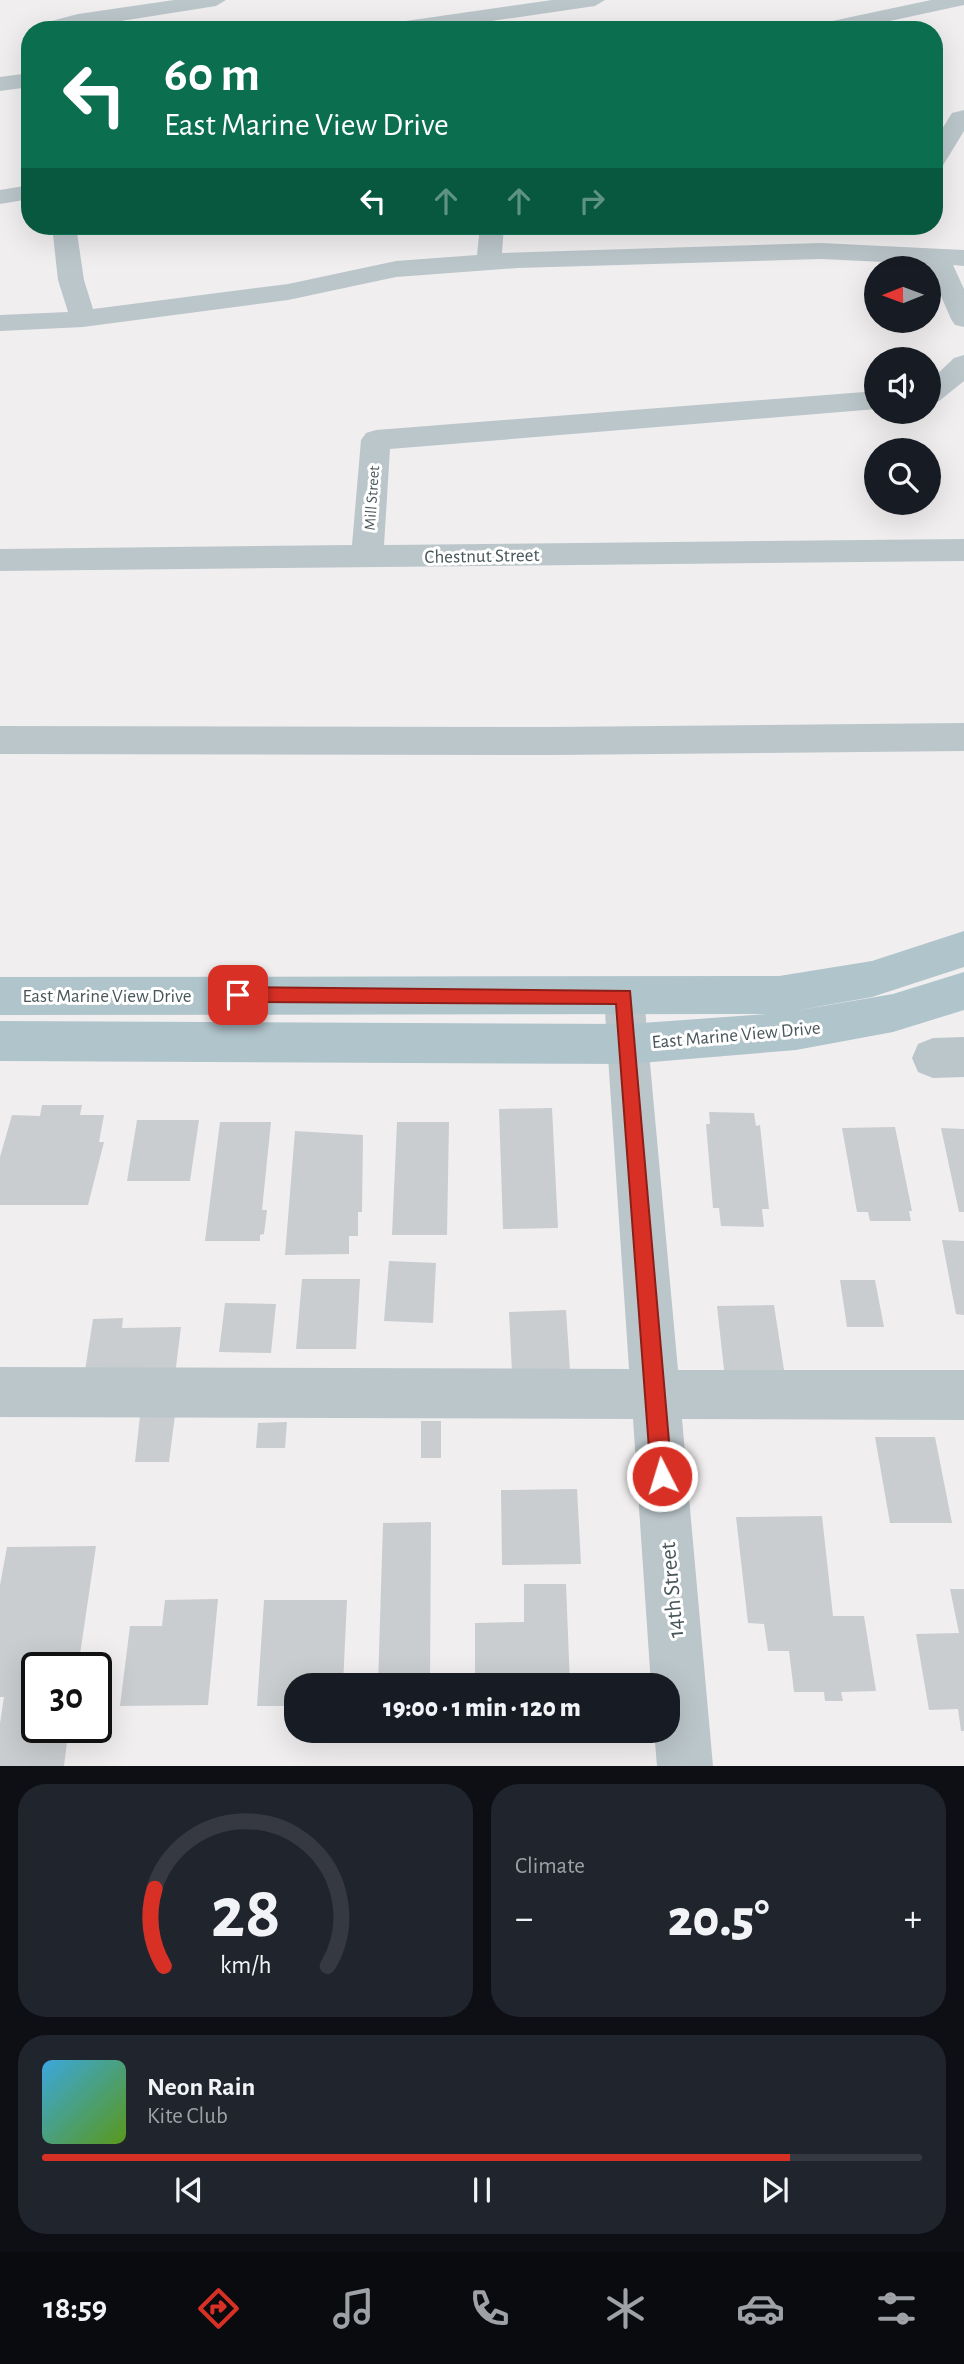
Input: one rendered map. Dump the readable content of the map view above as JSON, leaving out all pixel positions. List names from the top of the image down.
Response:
{
  "streets": {
    "main road": ["East Marine View Drive"],
    "street": ["Mill Street", "Chestnut Street", "14th Street"]
  },
  "crossings": [
    ["Mill Street", "Chestnut Street"],
    ["East Marine View Drive", "14th Street"]
  ],
  "north": "left",
  "page": {
    "turn": ["60 m", "East Marine View Drive"],
    "limit": "30",
    "trip": "19:00 · 1 min · 120 m",
    "tile": "Climate",
    "heat": ["−", "20.5°", "+"],
    "song": ["Neon Rain", "Kite Club"],
    "tabs": "18:59",
    "gauge": ["28", "km/h"]
  }
}
